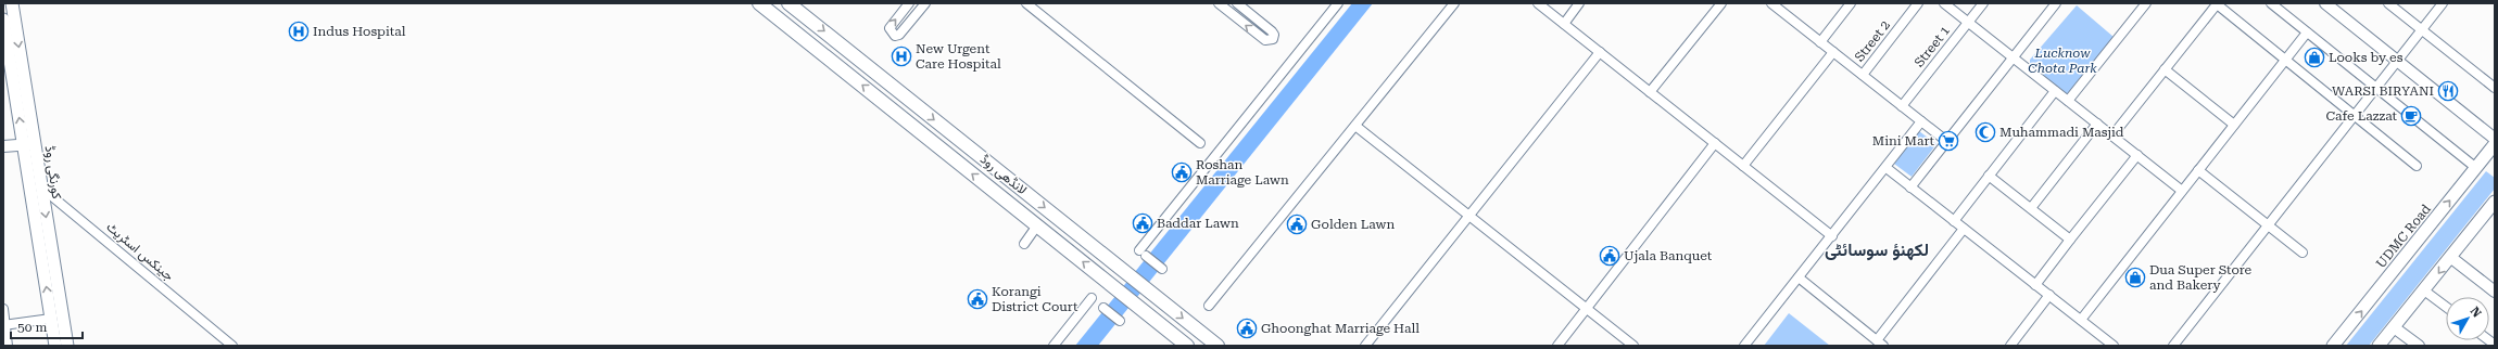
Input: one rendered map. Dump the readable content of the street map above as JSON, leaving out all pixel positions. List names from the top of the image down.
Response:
{
  "streets": {
    "main road": ["کورنگی روڈ", "لانڈھی روڈ", "UDMC Road"],
    "street": ["Street 2", "Street 1", "جینکس اسٹریٹ"]
  },
  "crossings": [
    ["کورنگی روڈ", "جینکس اسٹریٹ"]
  ],
  "districts": ["لکھنؤ سوسائٹی"],
  "parks": ["Lucknow Chota Park"],
  "places": {
    "hospital": ["Indus Hospital", "New Urgent Care Hospital"],
    "shop": ["Looks by es", "Dua Super Store and Bakery"],
    "restaurant": ["WARSI BIRYANI"],
    "cafe": ["Cafe Lazzat"],
    "mosque": ["Muhammadi Masjid"],
    "supermarket": ["Mini Mart"],
    "public building": [
      "Roshan Marriage Lawn",
      "Baddar Lawn",
      "Golden Lawn",
      "Ujala Banquet",
      "Korangi District Court",
      "Ghoonghat Marriage Hall"
    ]
  },
  "scale_bar": "50 m",
  "north": "top right"
}
